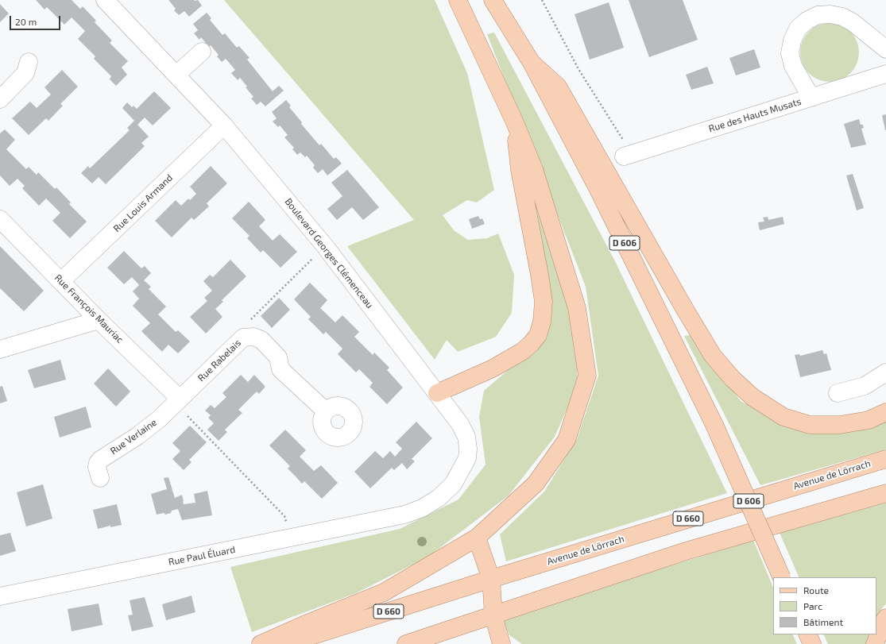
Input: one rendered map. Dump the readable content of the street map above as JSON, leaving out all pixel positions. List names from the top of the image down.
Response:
{
  "streets": {
    "main road": ["D 606", "Avenue de Lörrach", "D 660"],
    "street": [
      "Rue des Hauts Musats",
      "Rue Louis Armand",
      "Boulevard Georges Clémenceau",
      "Rue François Mauriac",
      "Rue Rabelais",
      "Rue Verlaine",
      "Rue Paul Éluard"
    ]
  },
  "crossings": [
    ["Rue Louis Armand", "Boulevard Georges Clémenceau"],
    ["Rue Louis Armand", "Rue François Mauriac"],
    ["Boulevard Georges Clémenceau", "Rue Paul Éluard"],
    ["Rue François Mauriac", "Rue Rabelais"],
    ["Rue François Mauriac", "Rue Verlaine"],
    ["Rue Rabelais", "Rue Verlaine"]
  ],
  "legend": ["Route", "Parc", "Bâtiment"],
  "scale_bar": "20 m"
}
